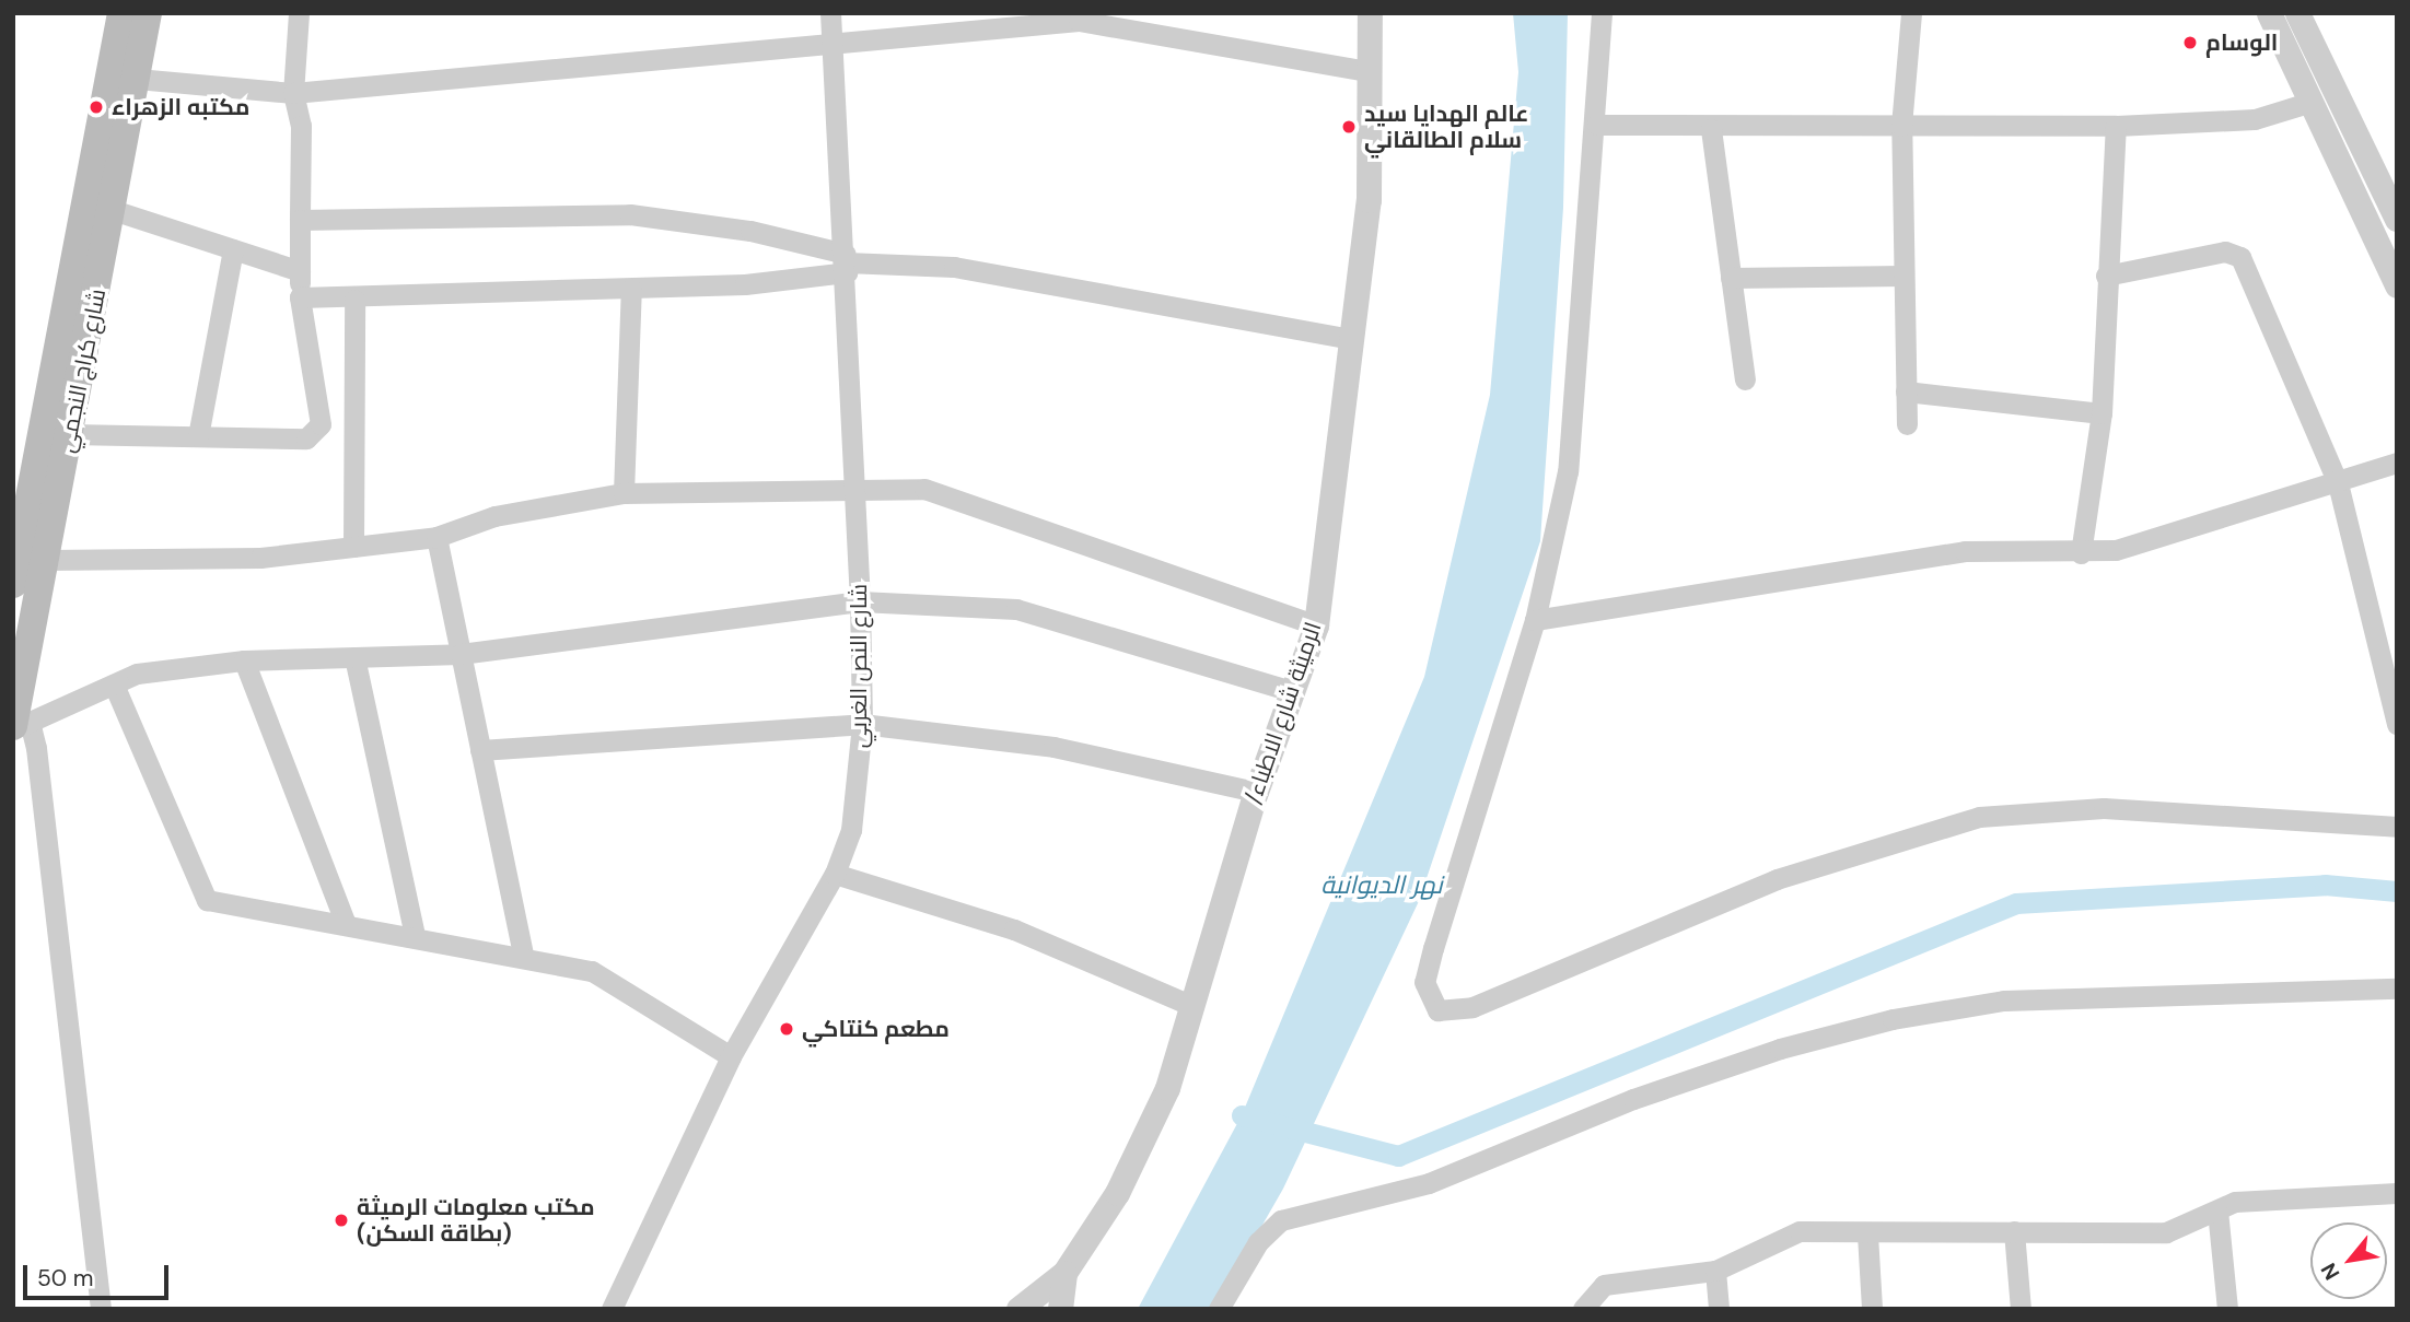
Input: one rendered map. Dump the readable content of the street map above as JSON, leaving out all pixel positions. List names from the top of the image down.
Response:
{
  "streets": {
    "main road": ["شارع كراج النجمي"],
    "street": ["شارع النص الغربي", "/الرميثة شارع الاطباء"]
  },
  "water": ["نهر الديوانية"],
  "places": [
    "الوسام",
    "مكتبه الزهراء",
    "عالم الهدايا سيد سلام الطالقاني",
    "مطعم كنتاكي",
    "مكتب معلومات الرميثة (بطاقة السكن)"
  ],
  "scale_bar": "50 m",
  "north": "bottom left"
}
